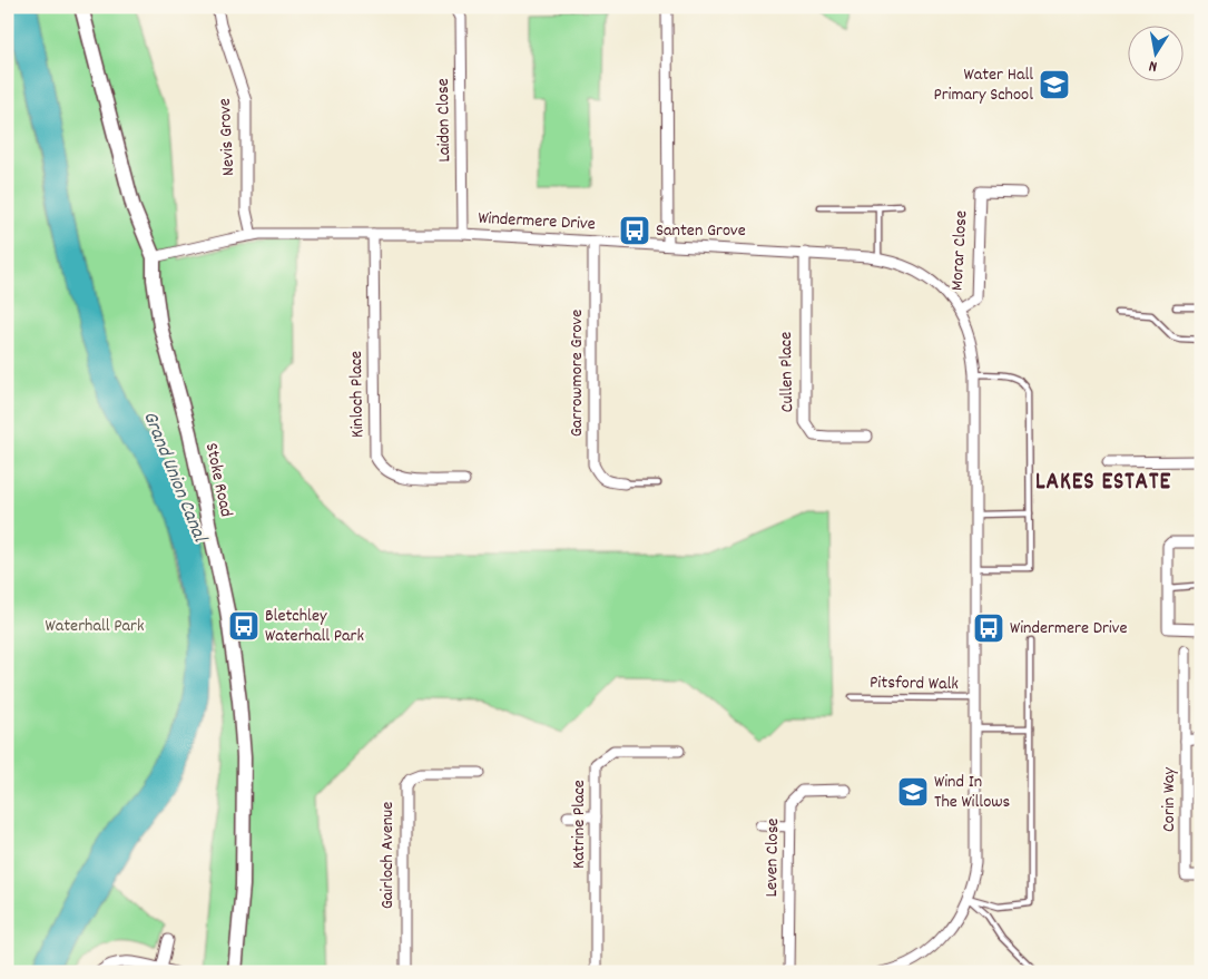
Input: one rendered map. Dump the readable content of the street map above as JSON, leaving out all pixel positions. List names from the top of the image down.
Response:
{
  "streets": {
    "street": [
      "Laidon Close",
      "Nevis Grove",
      "Windermere Drive",
      "Morar Close",
      "Cullen Place",
      "Garrowmore Grove",
      "Kinloch Place",
      "Stoke Road",
      "Corin Way",
      "Katrine Place",
      "Gairloch Avenue",
      "Leven Close"
    ],
    "lane": ["Pitsford Walk"]
  },
  "crossings": [
    ["Laidon Close", "Windermere Drive"],
    ["Nevis Grove", "Windermere Drive"],
    ["Windermere Drive", "Morar Close"],
    ["Windermere Drive", "Cullen Place"],
    ["Windermere Drive", "Garrowmore Grove"],
    ["Windermere Drive", "Kinloch Place"],
    ["Windermere Drive", "Stoke Road"],
    ["Windermere Drive", "Pitsford Walk"]
  ],
  "districts": ["LAKES ESTATE"],
  "water": ["Grand Union Canal"],
  "parks": ["Waterhall Park"],
  "places": {
    "school or university": ["Water Hall Primary School", "Wind In The Willows"],
    "bus stop": ["Santen Grove", "Bletchley Waterhall Park", "Windermere Drive"]
  },
  "north": "bottom"
}
